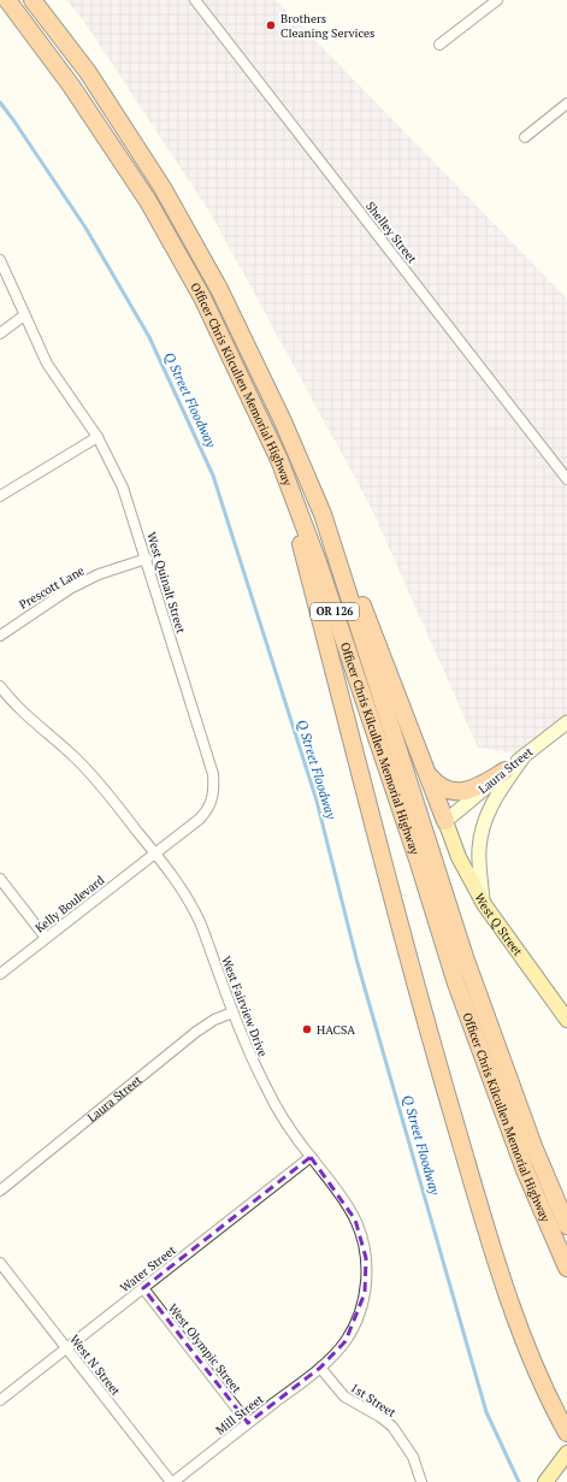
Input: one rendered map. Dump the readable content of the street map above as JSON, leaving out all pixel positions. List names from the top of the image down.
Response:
{
  "streets": {
    "highway": ["Officer Chris Kilcullen Memorial Highway", "OR 126"],
    "main road": ["West Q Street"],
    "street": [
      "Shelley Street",
      "West Quinalt Street",
      "Prescott Lane",
      "Laura Street",
      "Kelly Boulevard",
      "West Fairview Drive",
      "Water Street",
      "West Olympic Street",
      "West N Street",
      "1st Street",
      "Mill Street"
    ]
  },
  "crossings": [
    ["West Quinalt Street", "Prescott Lane"],
    ["West Quinalt Street", "Kelly Boulevard"],
    ["West Quinalt Street", "West Fairview Drive"],
    ["Laura Street", "West Q Street"],
    ["Laura Street", "West Fairview Drive"],
    ["Kelly Boulevard", "West Fairview Drive"],
    ["West Fairview Drive", "Water Street"],
    ["West Fairview Drive", "1st Street"],
    ["West Fairview Drive", "Mill Street"],
    ["Water Street", "West Olympic Street"],
    ["Water Street", "West N Street"],
    ["West Olympic Street", "Mill Street"],
    ["West N Street", "Mill Street"],
    ["1st Street", "Mill Street"]
  ],
  "water": ["Q Street Floodway"],
  "places": ["Brothers Cleaning Services", "HACSA"]
}
